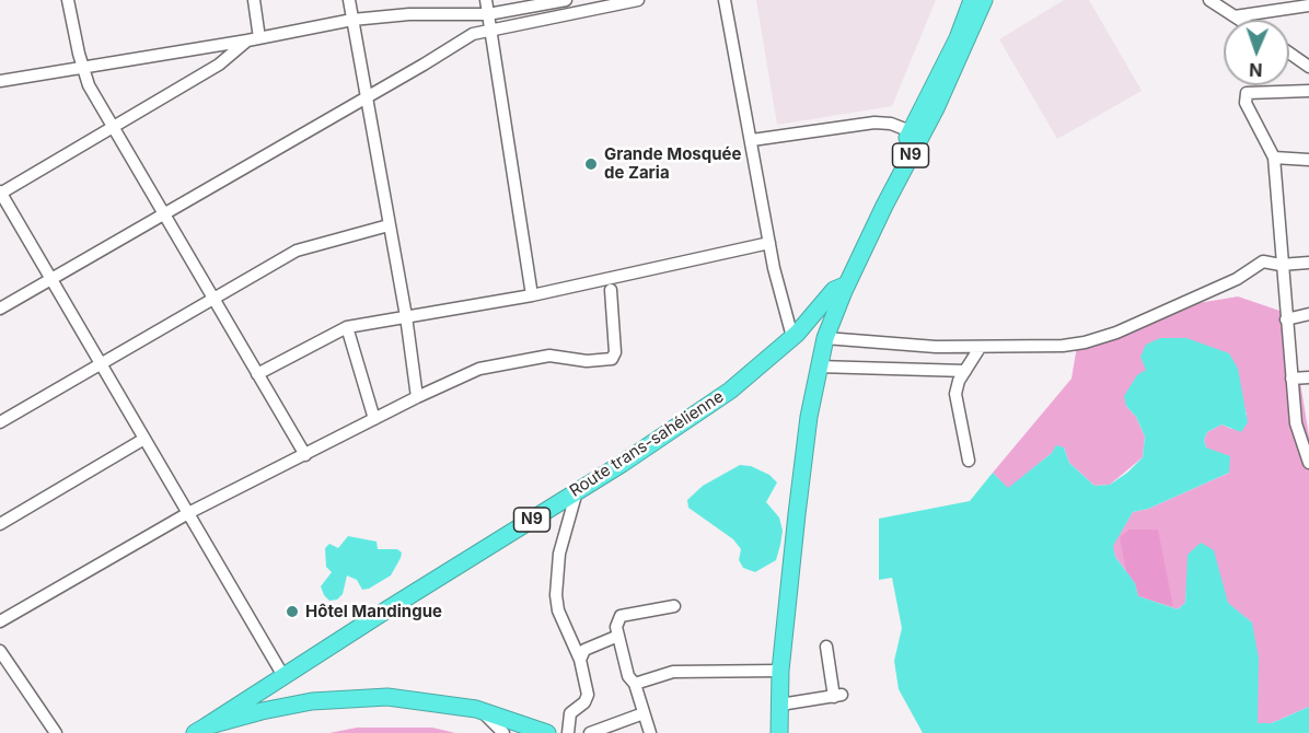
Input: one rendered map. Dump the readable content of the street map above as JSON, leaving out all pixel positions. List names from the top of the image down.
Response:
{
  "streets": {
    "highway": ["N9", "Route trans-sahélienne"]
  },
  "places": ["Grande Mosquée de Zaria", "Hôtel Mandingue"],
  "north": "bottom"
}
